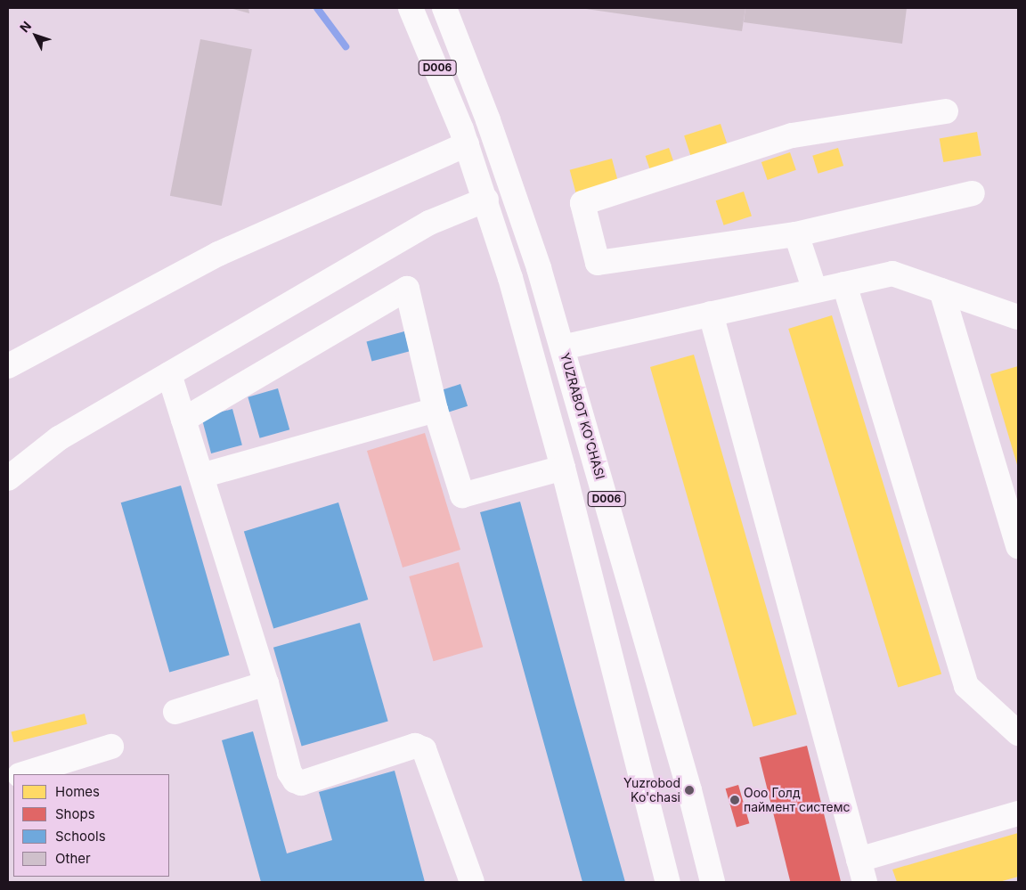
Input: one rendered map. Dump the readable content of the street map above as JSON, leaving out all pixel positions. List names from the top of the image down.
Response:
{
  "streets": {
    "main road": ["D006", "YUZRABOT KO'CHASI"]
  },
  "places": ["Yuzrobod Ko'chasi", "Ооо Голд паймент системс"],
  "legend": [
    "Homes",
    "Shops",
    "Schools",
    "Other"
  ],
  "north": "top left"
}
